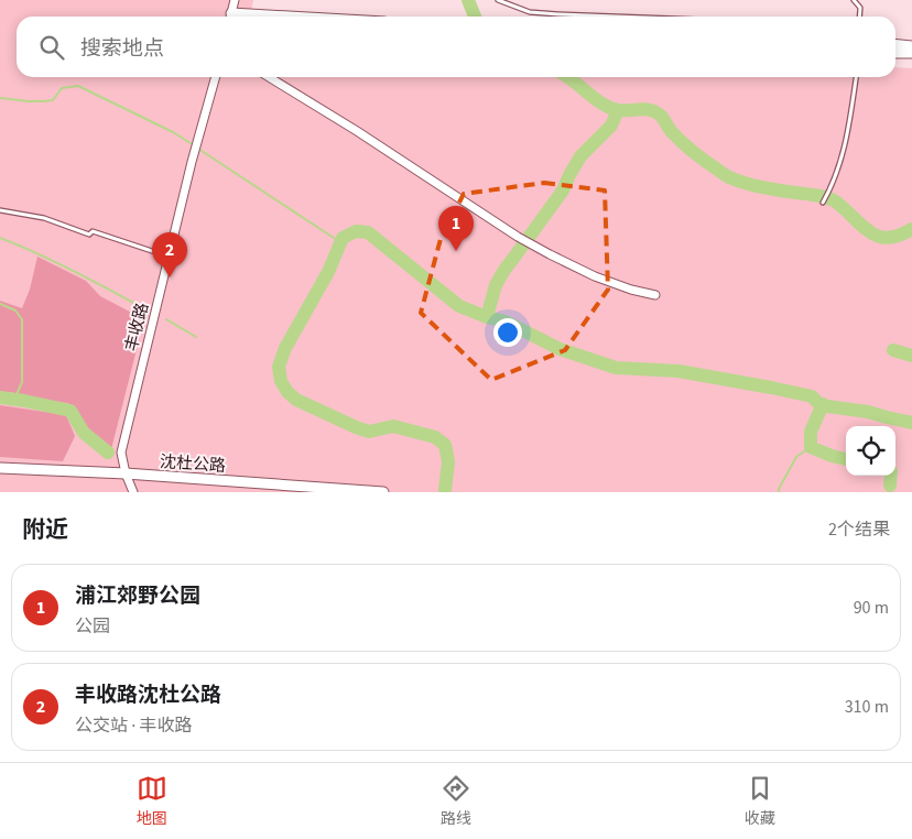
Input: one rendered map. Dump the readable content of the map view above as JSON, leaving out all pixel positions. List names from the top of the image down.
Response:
{
  "streets": {
    "street": ["丰收路", "沈杜公路"]
  },
  "crossings": [
    ["丰收路", "沈杜公路"]
  ],
  "page": {
    "search": "搜索地点",
    "pins": ["1", "2"],
    "heading": ["附近", "2个结果"],
    "list": [
      {
        "mark": "1",
        "name": "浦江郊野公园",
        "note": "公园",
        "value": "90 m"
      },
      {
        "mark": "2",
        "name": "丰收路沈杜公路",
        "note": "公交站 · 丰收路",
        "value": "310 m"
      }
    ],
    "nav": ["地图", "路线", "收藏"]
  }
}
